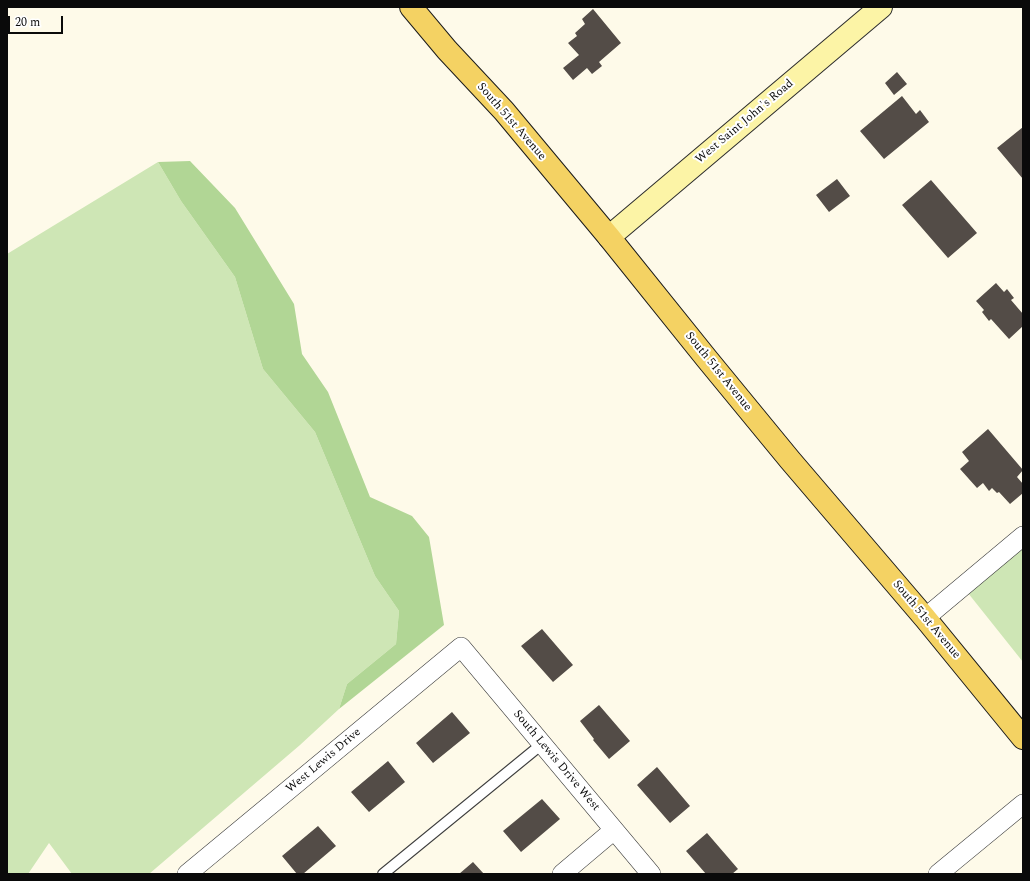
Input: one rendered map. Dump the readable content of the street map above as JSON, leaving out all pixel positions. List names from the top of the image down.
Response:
{
  "streets": {
    "main road": ["South 51st Avenue"],
    "street": ["West Saint John's Road", "West Lewis Drive", "South Lewis Drive West"]
  },
  "crossings": [
    ["South 51st Avenue", "West Saint John's Road"],
    ["West Lewis Drive", "South Lewis Drive West"]
  ],
  "scale_bar": "20 m"
}
